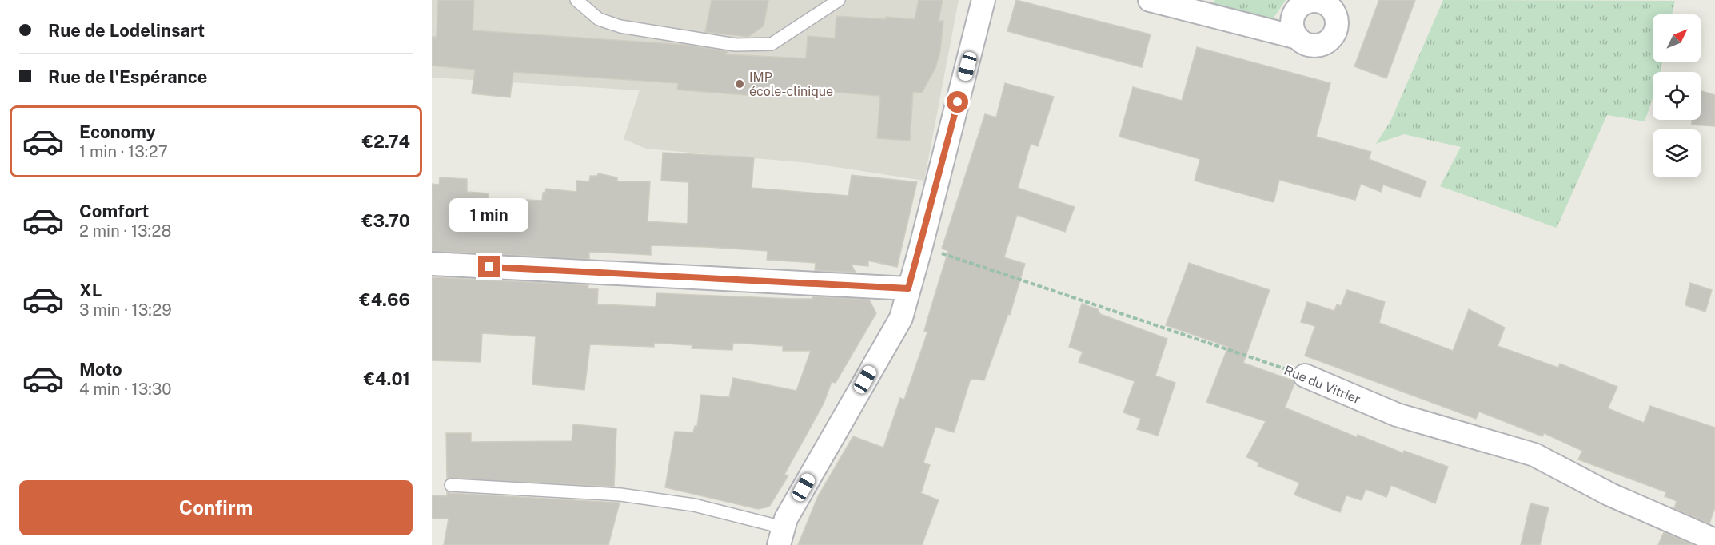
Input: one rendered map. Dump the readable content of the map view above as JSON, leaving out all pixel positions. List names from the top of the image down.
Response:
{
  "streets": {
    "street": ["Rue du Vitrier"]
  },
  "places": ["IMP école-clinique"],
  "north": "top right",
  "page": {
    "banner": ["Rue de Lodelinsart", "Rue de l'Espérance"],
    "list": [
      {
        "name": "Economy",
        "note": "1 min · 13:27",
        "value": "€2.74"
      },
      {
        "name": "Comfort",
        "note": "2 min · 13:28",
        "value": "€3.70"
      },
      {
        "name": "XL",
        "note": "3 min · 13:29",
        "value": "€4.66"
      },
      {
        "name": "Moto",
        "note": "4 min · 13:30",
        "value": "€4.01"
      }
    ],
    "bubble": "1 min",
    "buttons": "Confirm"
  }
}
